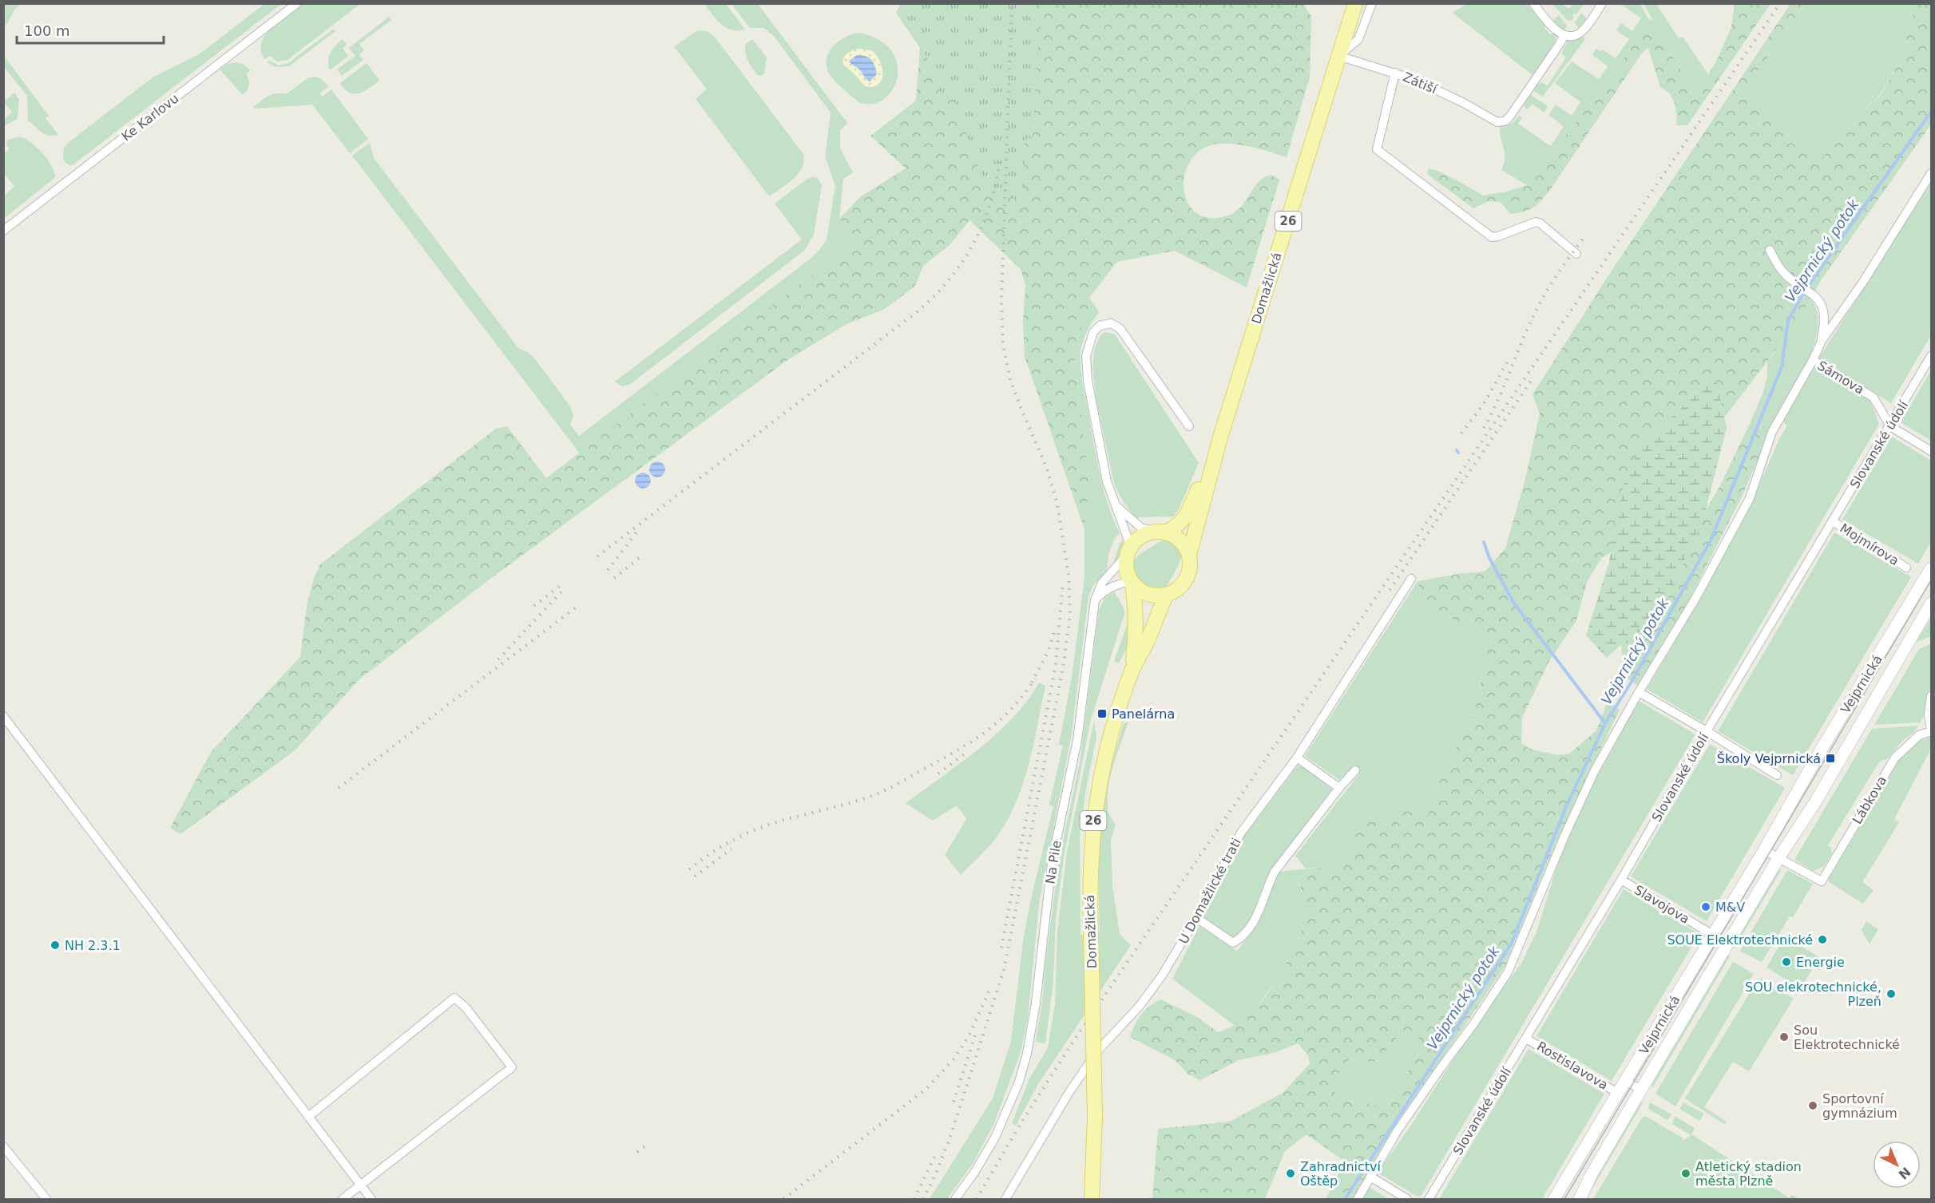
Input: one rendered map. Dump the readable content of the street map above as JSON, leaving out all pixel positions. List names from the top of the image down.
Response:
{
  "streets": {
    "main road": ["26", "Domažlická", "Vejprnická"],
    "street": [
      "Zátiší",
      "Ke Karlovu",
      "Sámova",
      "Slovanské údolí",
      "Mojmírova",
      "Lábkova",
      "Na Pile",
      "U Domažlické trati",
      "Slavojova",
      "Rostislavova"
    ]
  },
  "crossings": [
    ["Zátiší", "Domažlická"],
    ["Domažlická", "Na Pile"],
    ["Sámova", "Slovanské údolí"],
    ["Slovanské údolí", "Mojmírova"],
    ["Slovanské údolí", "Slavojova"],
    ["Slovanské údolí", "Rostislavova"],
    ["Vejprnická", "Lábkova"],
    ["Vejprnická", "Slavojova"],
    ["Vejprnická", "Rostislavova"]
  ],
  "water": ["Vejprnický potok"],
  "places": {
    "transit": ["Panelárna", "Školy Vejprnická"],
    "other": [
      "M&V",
      "SOUE Elektrotechnické",
      "NH 2.3.1",
      "Energie",
      "SOU elekrotechnické, Plzeň",
      "Sou Elektrotechnické",
      "Sportovní gymnázium",
      "Zahradnictví Oštěp",
      "Atletický stadion města Plzně"
    ]
  },
  "scale_bar": "100 m",
  "north": "bottom right"
}
